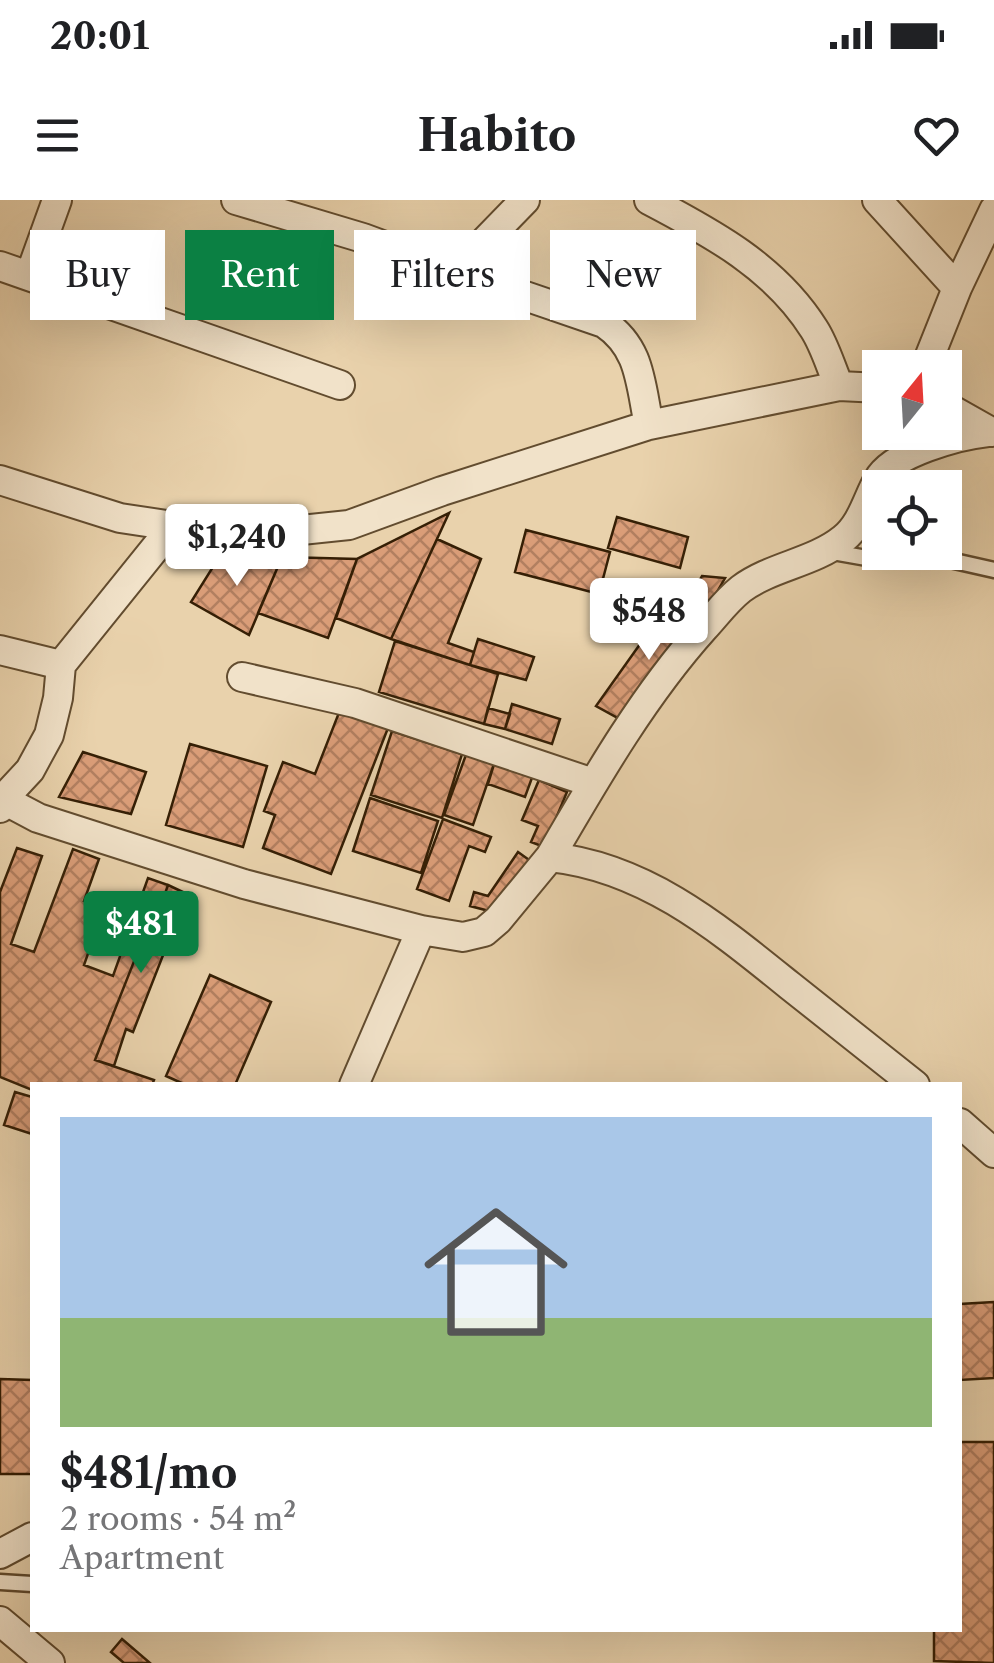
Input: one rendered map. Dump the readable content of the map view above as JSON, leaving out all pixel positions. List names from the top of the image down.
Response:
{
  "north": "top",
  "page": {
    "status": "20:01",
    "header": "Habito",
    "chip": [
      "Buy",
      "Rent",
      "Filters",
      "New"
    ],
    "price": ["$1,240", "$548", "$481"],
    "list": [
      {
        "name": "$481/mo",
        "note": "2 rooms · 54 m² · Apartment"
      }
    ]
  }
}
